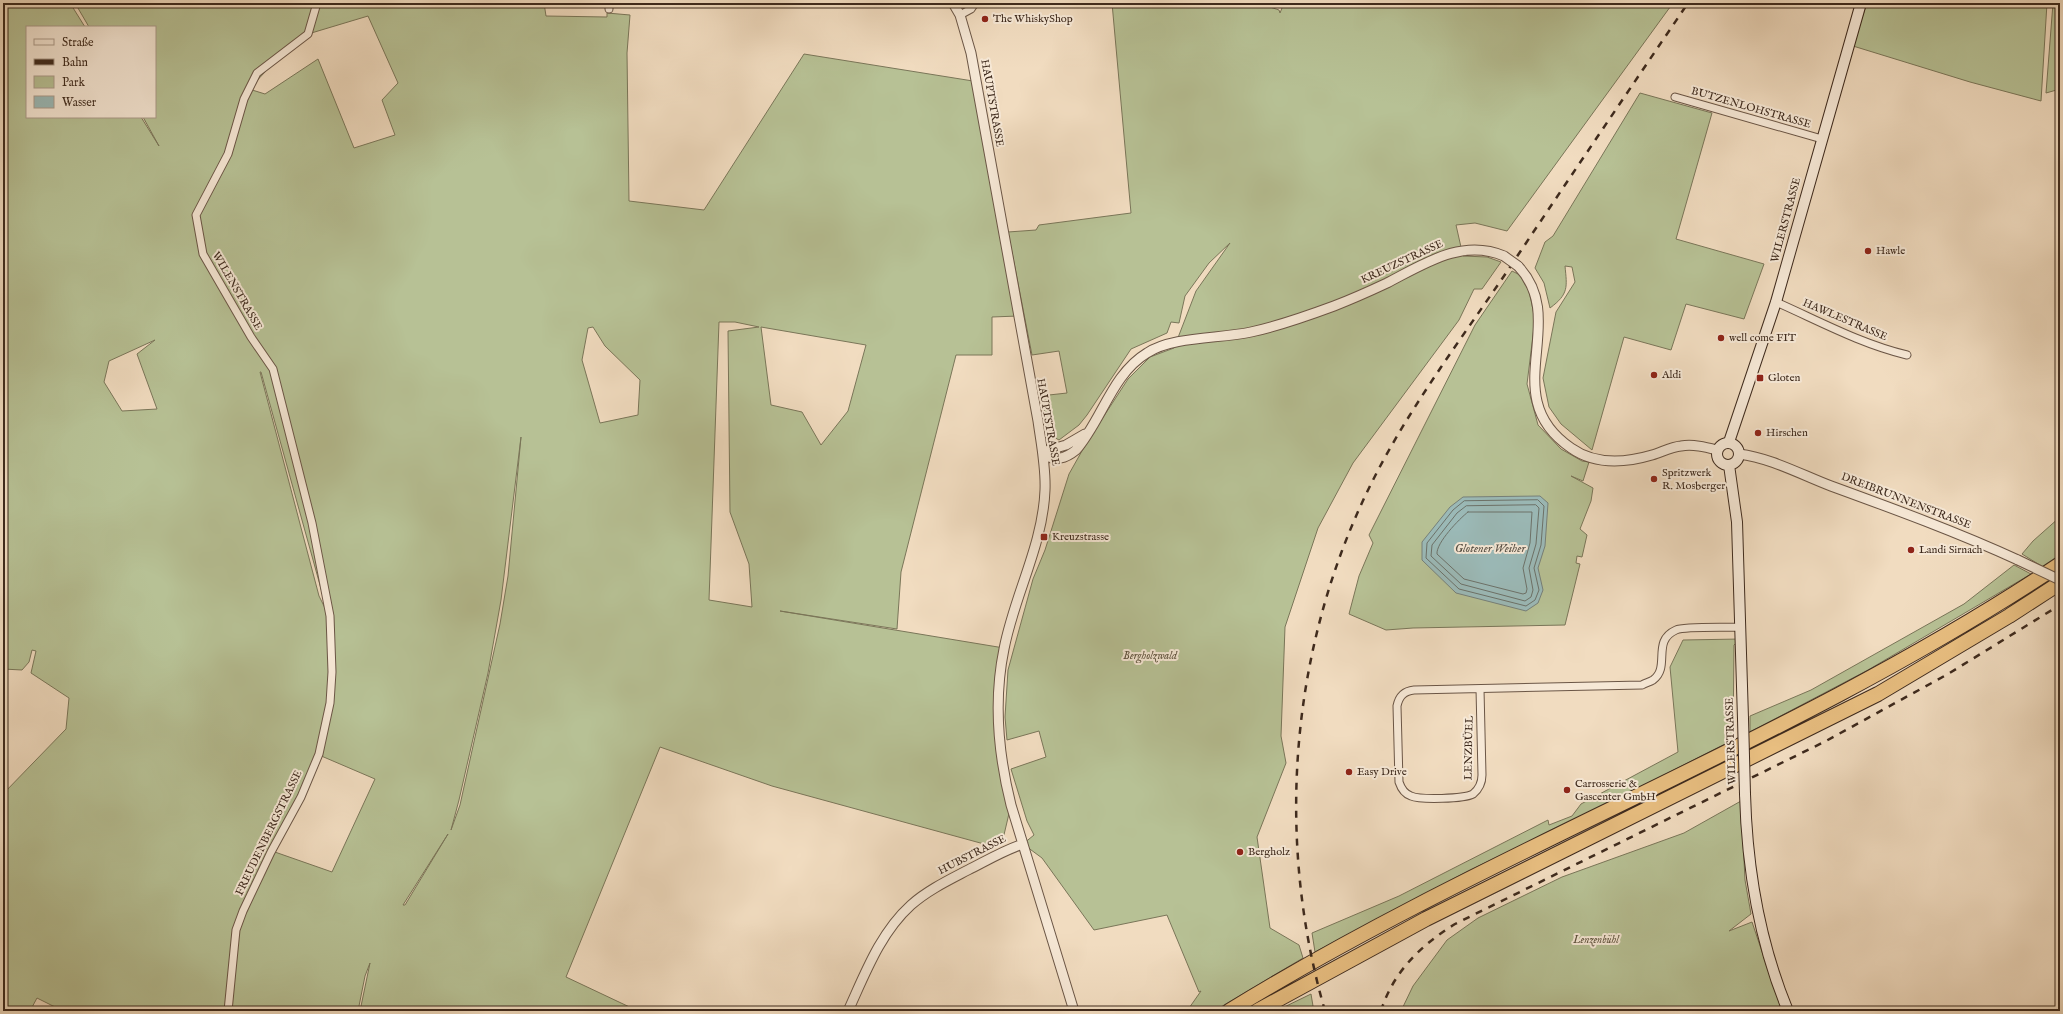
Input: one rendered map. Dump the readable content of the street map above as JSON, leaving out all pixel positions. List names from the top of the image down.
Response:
{
  "streets": {
    "main road": ["WILERSTRASSE"],
    "street": [
      "HAUPTSTRASSE",
      "BUTZENLOHSTRASSE",
      "KREUZSTRASSE",
      "WILENSTRASSE",
      "HAWLESTRASSE",
      "DREIBRUNNENSTRASSE",
      "LENZBÜEL",
      "FREUDENBERGSTRASSE",
      "HUBSTRASSE"
    ]
  },
  "crossings": [
    ["HAUPTSTRASSE", "KREUZSTRASSE"],
    ["HAUPTSTRASSE", "HUBSTRASSE"],
    ["BUTZENLOHSTRASSE", "WILERSTRASSE"],
    ["WILERSTRASSE", "KREUZSTRASSE"],
    ["WILERSTRASSE", "HAWLESTRASSE"],
    ["WILERSTRASSE", "DREIBRUNNENSTRASSE"],
    ["WILERSTRASSE", "LENZBÜEL"],
    ["KREUZSTRASSE", "DREIBRUNNENSTRASSE"],
    ["WILENSTRASSE", "FREUDENBERGSTRASSE"]
  ],
  "water": ["Glotener Weiher"],
  "parks": ["Bergholzwald", "Lenzenbühl"],
  "places": {
    "other": [
      "The WhiskyShop",
      "Hawle",
      "well come FIT",
      "Aldi",
      "Hirschen",
      "Spritzwerk R. Mosberger",
      "Landi Sirnach",
      "Easy Drive",
      "Carrosserie & Gascenter GmbH",
      "Bergholz"
    ],
    "transit": ["Gloten", "Kreuzstrasse"]
  },
  "legend": [
    "Straße",
    "Bahn",
    "Park",
    "Wasser"
  ]
}
